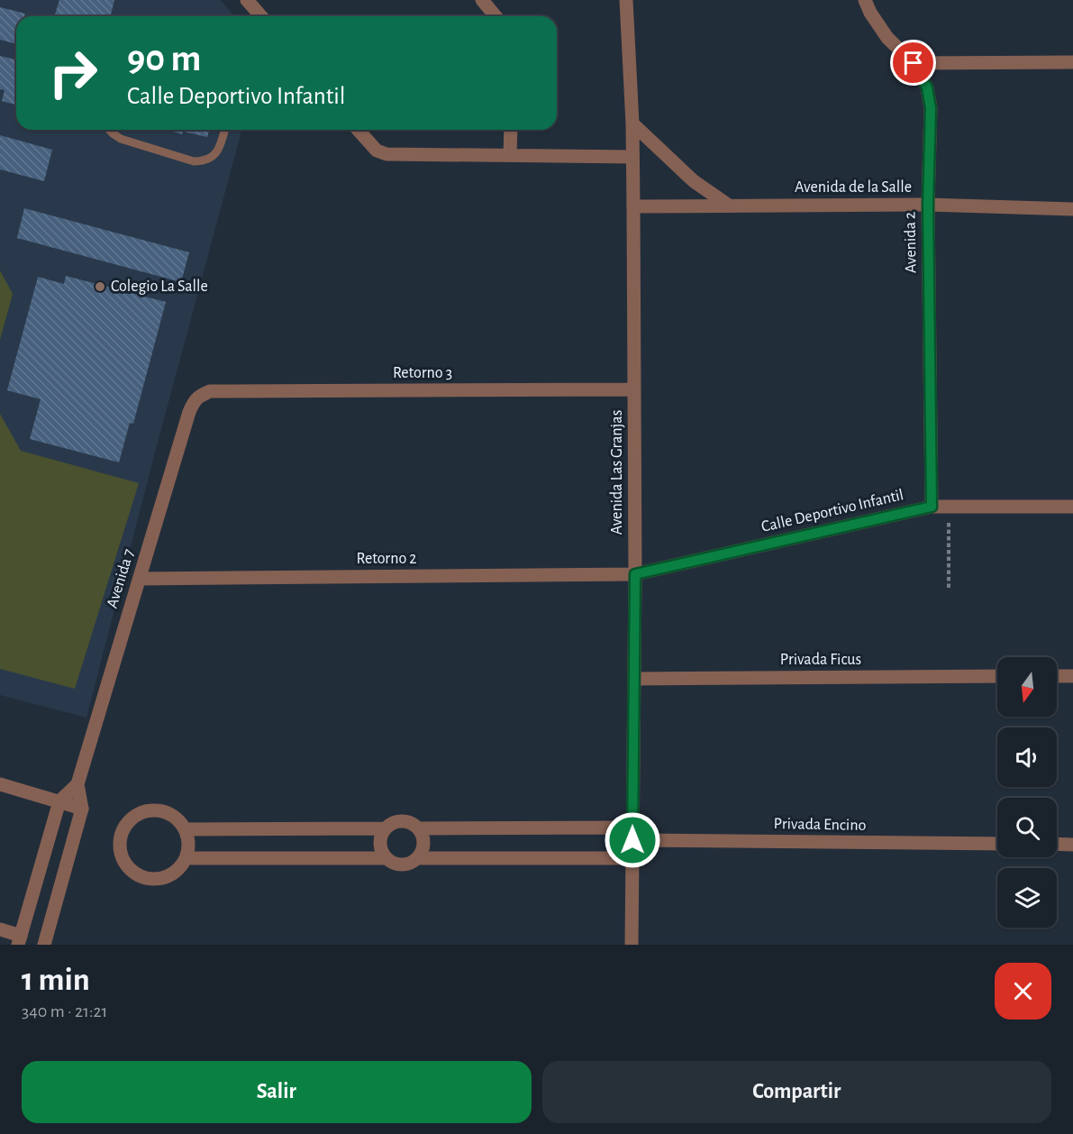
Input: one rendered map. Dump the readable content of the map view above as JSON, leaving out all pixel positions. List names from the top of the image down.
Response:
{
  "streets": {
    "street": [
      "Avenida de la Salle",
      "Avenida 2",
      "Retorno 3",
      "Avenida Las Granjas",
      "Calle Deportivo Infantil",
      "Retorno 2",
      "Avenida 7",
      "Privada Ficus",
      "Privada Encino"
    ]
  },
  "crossings": [
    ["Avenida de la Salle", "Avenida 2"],
    ["Avenida de la Salle", "Avenida Las Granjas"],
    ["Avenida 2", "Calle Deportivo Infantil"],
    ["Retorno 3", "Avenida Las Granjas"],
    ["Retorno 3", "Avenida 7"],
    ["Avenida Las Granjas", "Calle Deportivo Infantil"],
    ["Avenida Las Granjas", "Retorno 2"],
    ["Avenida Las Granjas", "Privada Ficus"],
    ["Avenida Las Granjas", "Privada Encino"],
    ["Calle Deportivo Infantil", "Retorno 2"],
    ["Retorno 2", "Avenida 7"]
  ],
  "places": ["Colegio La Salle"],
  "north": "bottom",
  "page": {
    "turn": ["90 m", "Calle Deportivo Infantil"],
    "heading": ["1 min", "340 m · 21:21"],
    "buttons": ["Salir", "Compartir"]
  }
}
